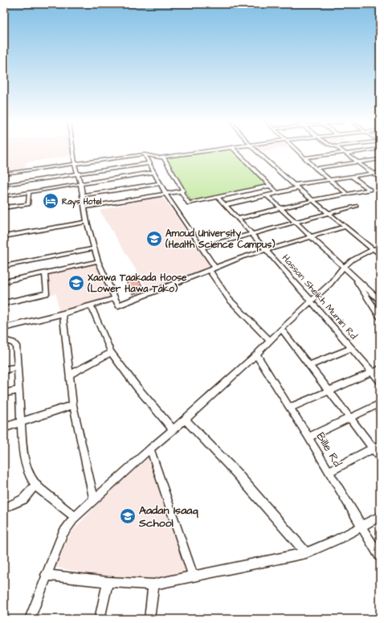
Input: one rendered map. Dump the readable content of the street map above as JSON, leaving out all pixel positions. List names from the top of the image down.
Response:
{
  "streets": {
    "street": ["Hassan Sheikh Mumin Rd", "Bille Rd"]
  },
  "places": {
    "hotel": ["Rays Hotel"],
    "school or university": ["Amoud University (Health Science Campus)", "Xaawa Taakada Hoose (Lower Hawa Tako)", "Aadan Isaaq School"]
  }
}
